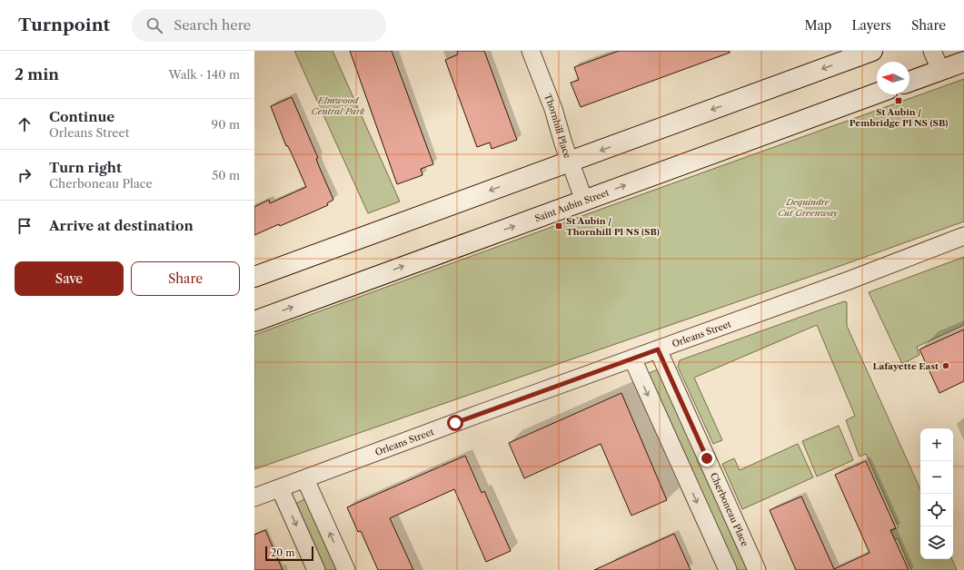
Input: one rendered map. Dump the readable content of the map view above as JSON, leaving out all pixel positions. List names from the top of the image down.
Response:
{
  "streets": {
    "main road": ["Saint Aubin Street"],
    "street": ["Thornhill Place", "Orleans Street", "Cherboneau Place"]
  },
  "crossings": [
    ["Thornhill Place", "Saint Aubin Street"],
    ["Orleans Street", "Cherboneau Place"]
  ],
  "parks": ["Elmwood Central Park", "Dequindre Cut Greenway"],
  "places": {
    "transit": ["St Aubin / Pembridge Pl NS (SB)", "St Aubin / Thornhill Pl NS (SB)"],
    "other": ["Lafayette East"]
  },
  "scale_bar": "20 m",
  "north": "left",
  "page": {
    "header": "Turnpoint",
    "search": "Search here",
    "nav": ["Map", "Layers", "Share"],
    "heading": ["2 min", "Walk · 140 m"],
    "list": [
      ["Continue", "Orleans Street", "90 m"],
      ["Turn right", "Cherboneau Place", "50 m"],
      "Arrive at destination"
    ],
    "buttons": ["Save", "Share"],
    "map_buttons": ["+", "−"],
    "scale": "20 m"
  }
}
